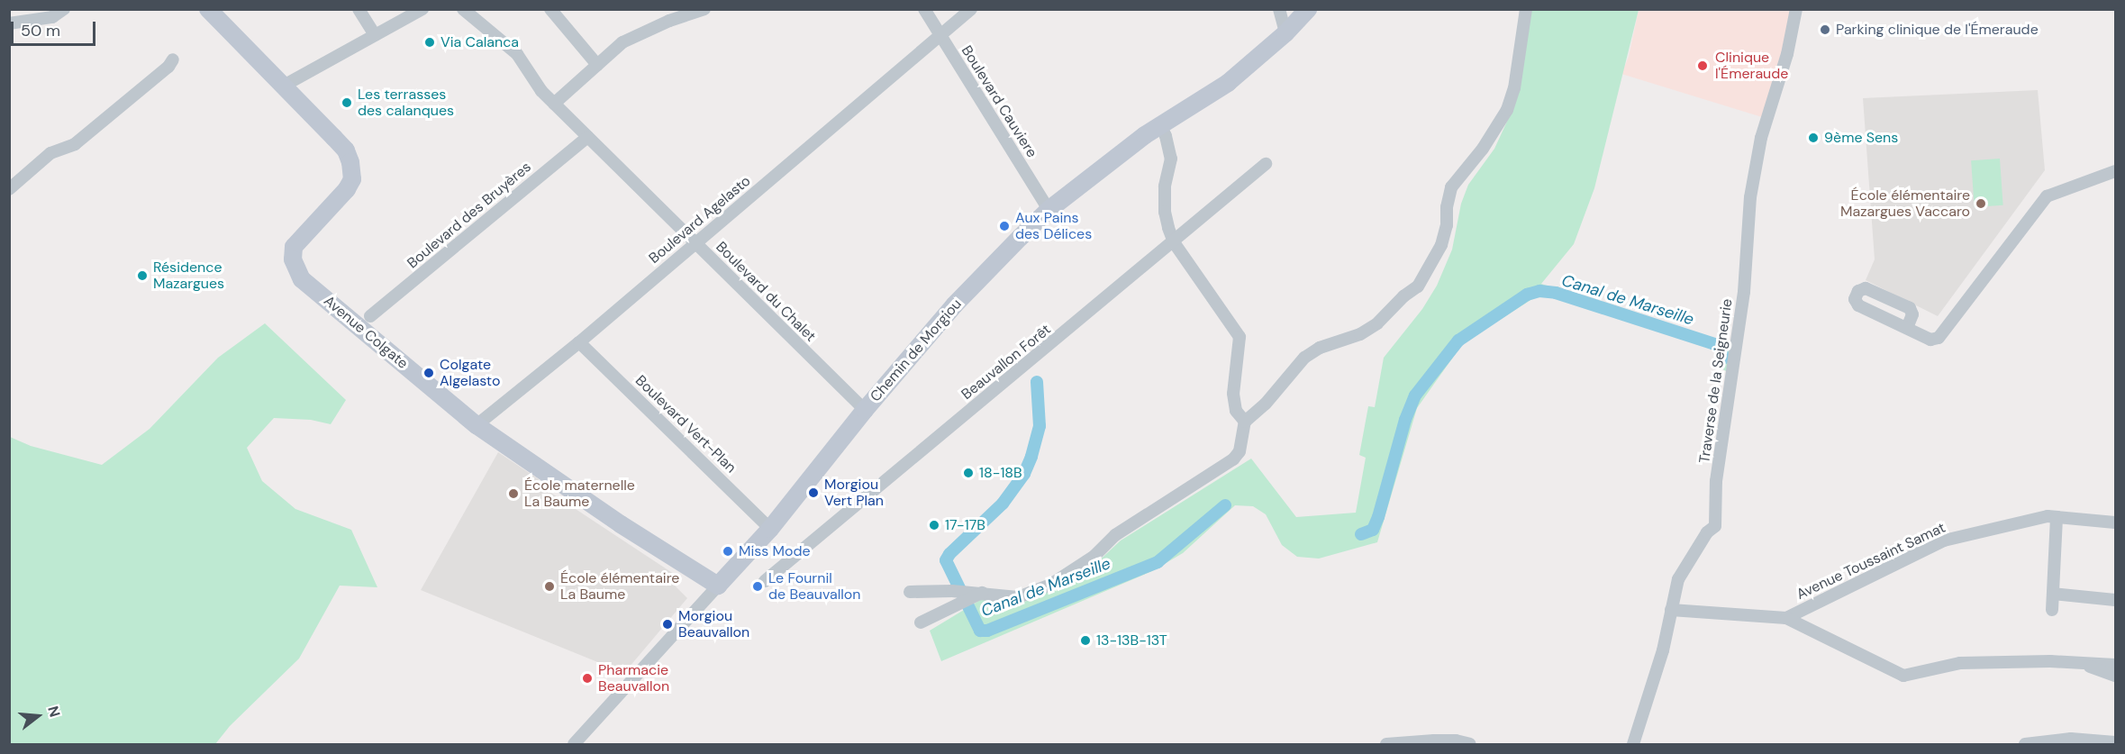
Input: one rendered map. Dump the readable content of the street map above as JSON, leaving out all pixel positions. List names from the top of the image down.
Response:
{
  "streets": {
    "street": [
      "Boulevard Cauviere",
      "Boulevard des Bruyères",
      "Boulevard Agelasto",
      "Boulevard du Chalet",
      "Avenue Colgate",
      "Chemin de Morgiou",
      "Beauvallon Forêt",
      "Traverse de la Seigneurie",
      "Boulevard Vert-Plan",
      "Avenue Toussaint Samat"
    ]
  },
  "crossings": [
    ["Boulevard Cauviere", "Boulevard Agelasto"],
    ["Boulevard Cauviere", "Chemin de Morgiou"],
    ["Boulevard des Bruyères", "Boulevard du Chalet"],
    ["Boulevard Agelasto", "Boulevard du Chalet"],
    ["Boulevard Agelasto", "Avenue Colgate"],
    ["Boulevard Agelasto", "Boulevard Vert-Plan"],
    ["Boulevard du Chalet", "Chemin de Morgiou"],
    ["Avenue Colgate", "Chemin de Morgiou"],
    ["Chemin de Morgiou", "Boulevard Vert-Plan"],
    ["Traverse de la Seigneurie", "Avenue Toussaint Samat"]
  ],
  "water": ["Canal de Marseille"],
  "places": [
    "Parking clinique de l'Émeraude",
    "Via Calanca",
    "Clinique l'Émeraude",
    "Les terrasses des calanques",
    "9ème Sens",
    "École élémentaire Mazargues Vaccaro",
    "Aux Pains des Délices",
    "Résidence Mazargues",
    "Colgate Algelasto",
    "18-18B",
    "Morgiou Vert Plan",
    "École maternelle La Baume",
    "17-17B",
    "Miss Mode",
    "École élémentaire La Baume",
    "Le Fournil de Beauvallon",
    "Morgiou Beauvallon",
    "13-13B-13T",
    "Pharmacie Beauvallon"
  ],
  "scale_bar": "50 m",
  "north": "right"
}
